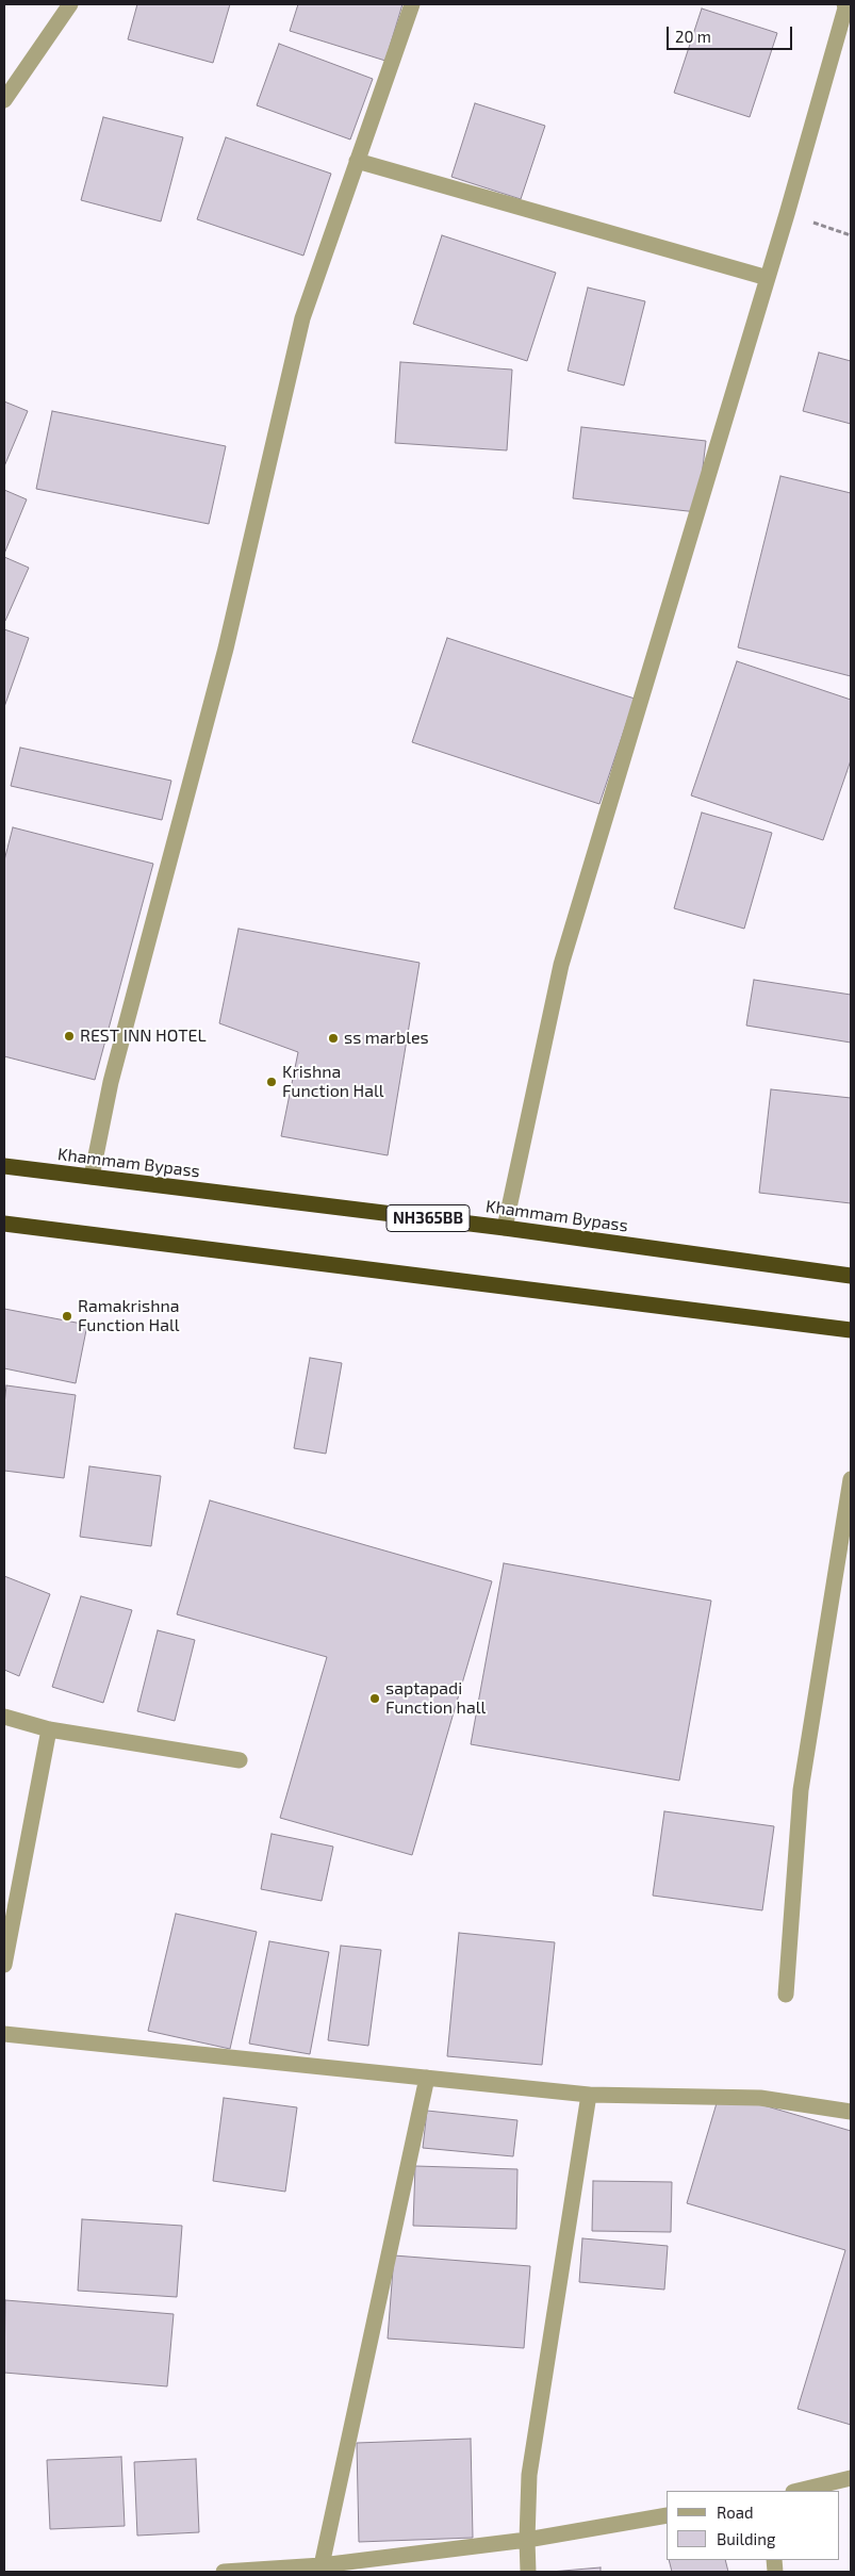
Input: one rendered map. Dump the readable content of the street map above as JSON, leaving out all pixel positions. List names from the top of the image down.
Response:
{
  "streets": {
    "highway": ["Khammam Bypass", "NH365BB"]
  },
  "places": [
    "REST INN HOTEL",
    "ss marbles",
    "Krishna Function Hall",
    "Ramakrishna Function Hall",
    "saptapadi Function hall"
  ],
  "legend": ["Road", "Building"],
  "scale_bar": "20 m"
}
